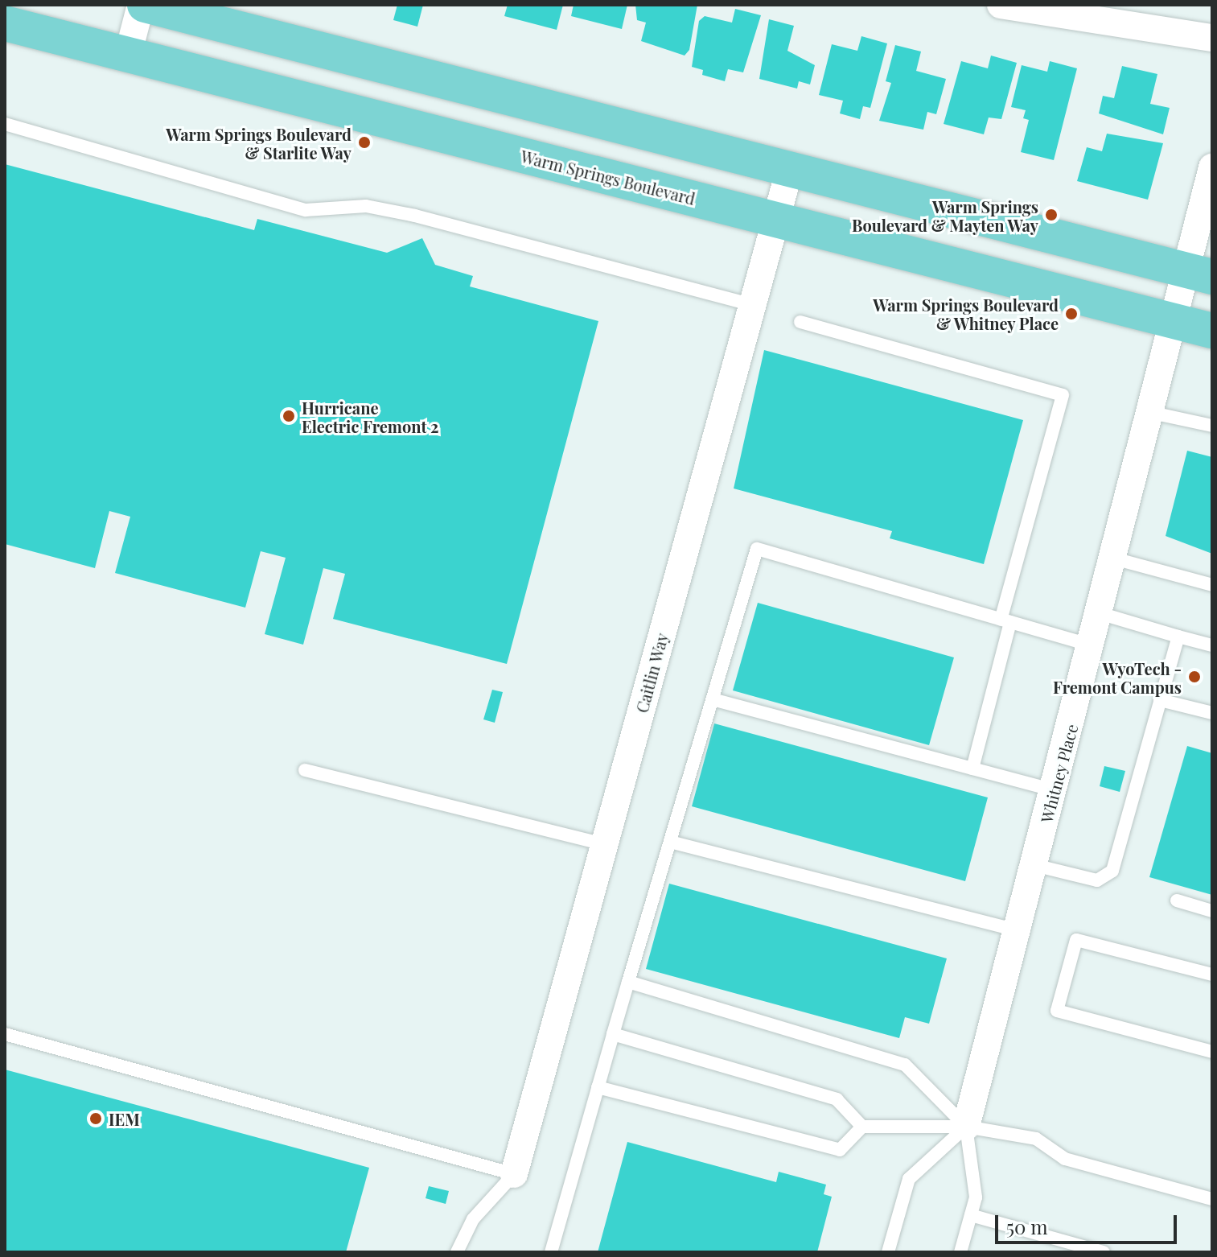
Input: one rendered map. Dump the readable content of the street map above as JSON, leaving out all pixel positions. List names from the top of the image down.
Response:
{
  "streets": {
    "main road": ["Warm Springs Boulevard"],
    "street": ["Caitlin Way", "Whitney Place"]
  },
  "crossings": [
    ["Warm Springs Boulevard", "Caitlin Way"],
    ["Warm Springs Boulevard", "Whitney Place"]
  ],
  "places": [
    "Warm Springs Boulevard & Starlite Way",
    "Warm Springs Boulevard & Mayten Way",
    "Warm Springs Boulevard & Whitney Place",
    "Hurricane Electric Fremont 2",
    "WyoTech - Fremont Campus",
    "IEM"
  ],
  "scale_bar": "50 m"
}
